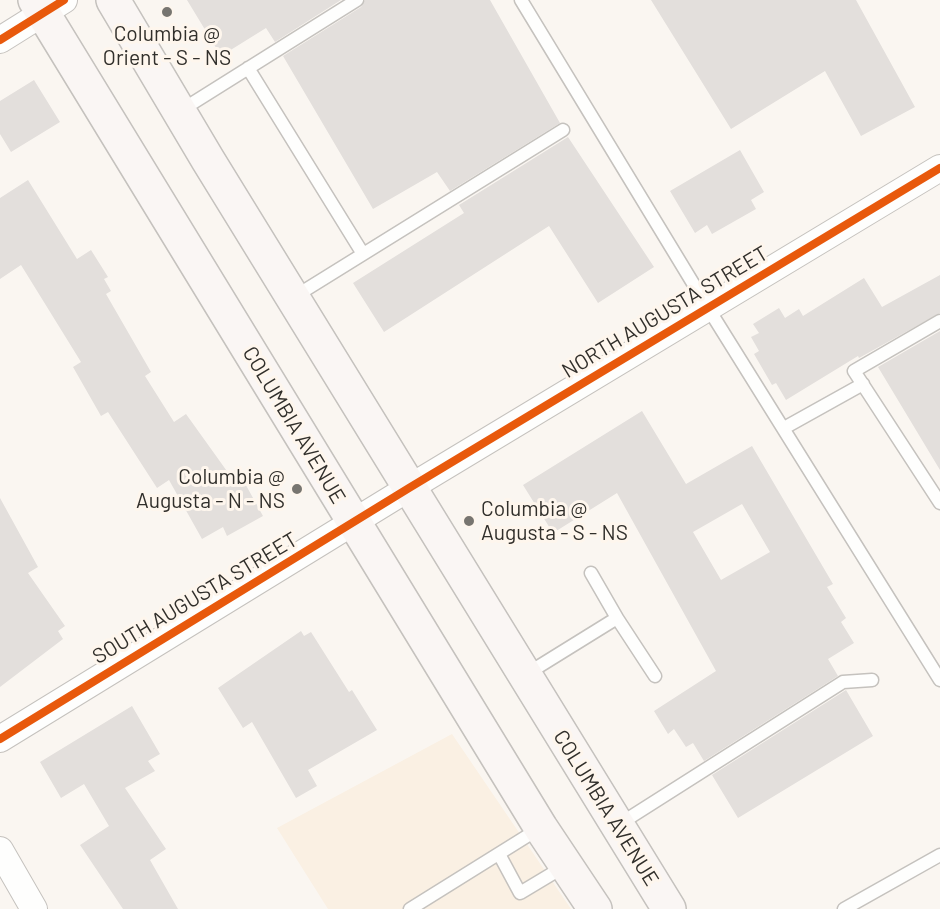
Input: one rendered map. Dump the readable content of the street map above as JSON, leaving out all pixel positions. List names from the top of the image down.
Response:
{
  "streets": {
    "main road": ["COLUMBIA AVENUE"],
    "street": ["NORTH AUGUSTA STREET", "SOUTH AUGUSTA STREET"]
  },
  "crossings": [
    ["NORTH AUGUSTA STREET", "COLUMBIA AVENUE"],
    ["NORTH AUGUSTA STREET", "SOUTH AUGUSTA STREET"],
    ["COLUMBIA AVENUE", "SOUTH AUGUSTA STREET"]
  ],
  "places": ["Columbia @ Orient - S - NS", "Columbia @ Augusta - N - NS", "Columbia @ Augusta - S - NS"]
}
